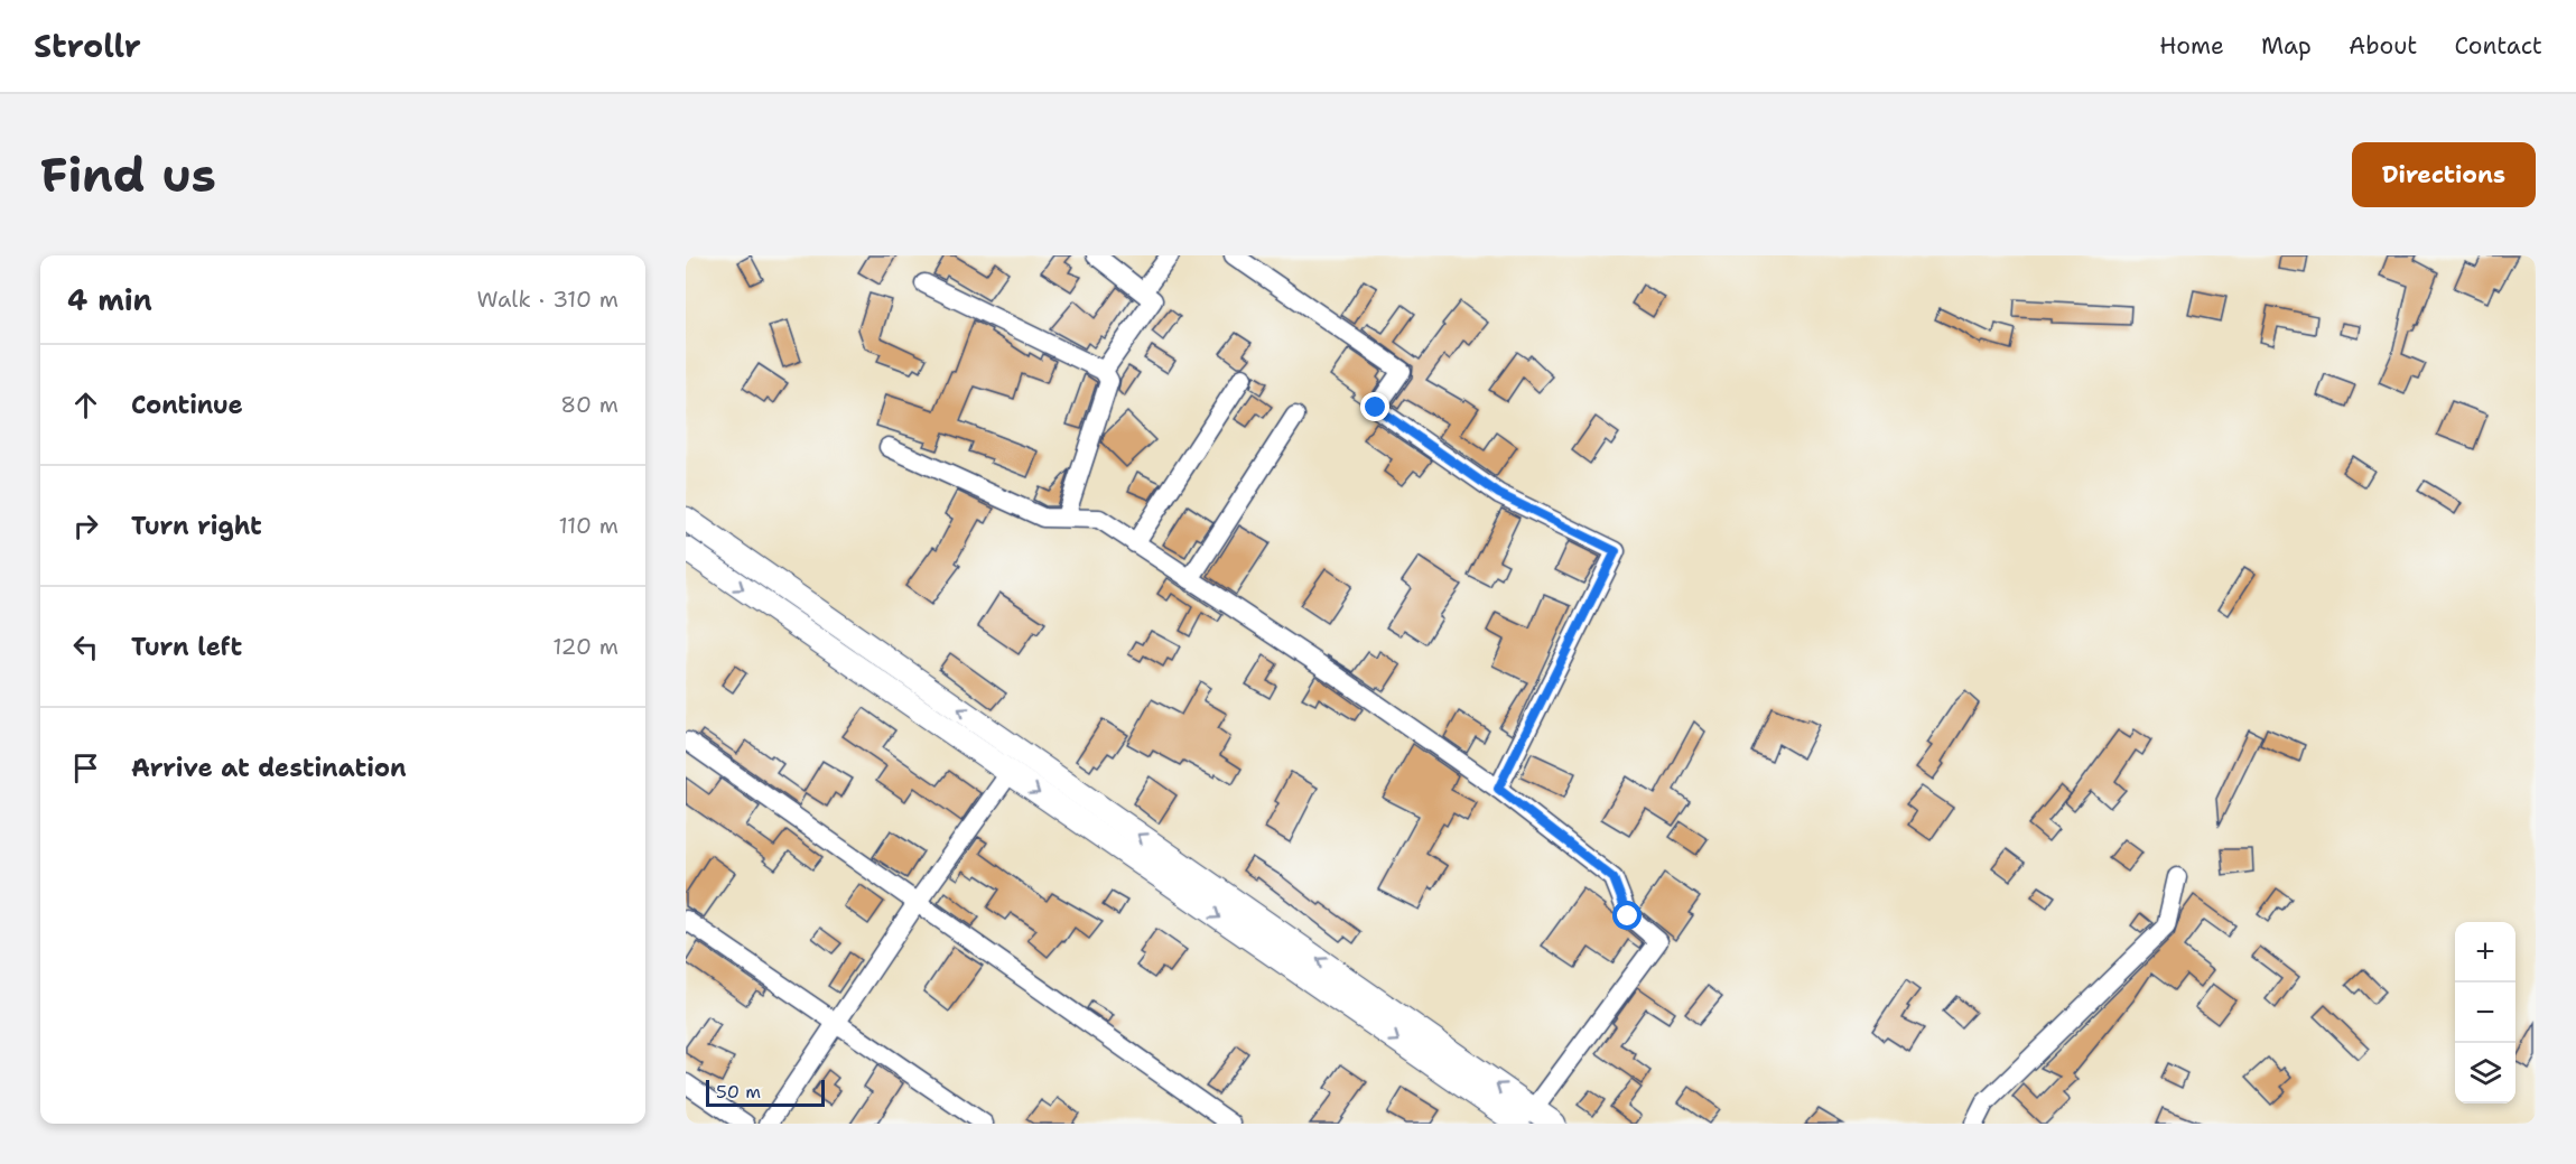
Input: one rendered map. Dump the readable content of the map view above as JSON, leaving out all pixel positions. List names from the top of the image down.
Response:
{
  "scale_bar": "50 m",
  "page": {
    "header": "Strollr",
    "nav": [
      "Home",
      "Map",
      "About",
      "Contact"
    ],
    "buttons": "Directions",
    "title": "Find us",
    "heading": ["4 min", "Walk · 310 m"],
    "list": [
      ["Continue", "80 m"],
      ["Turn right", "110 m"],
      ["Turn left", "120 m"],
      "Arrive at destination"
    ],
    "map_buttons": ["+", "−"],
    "scale": "50 m"
  }
}
